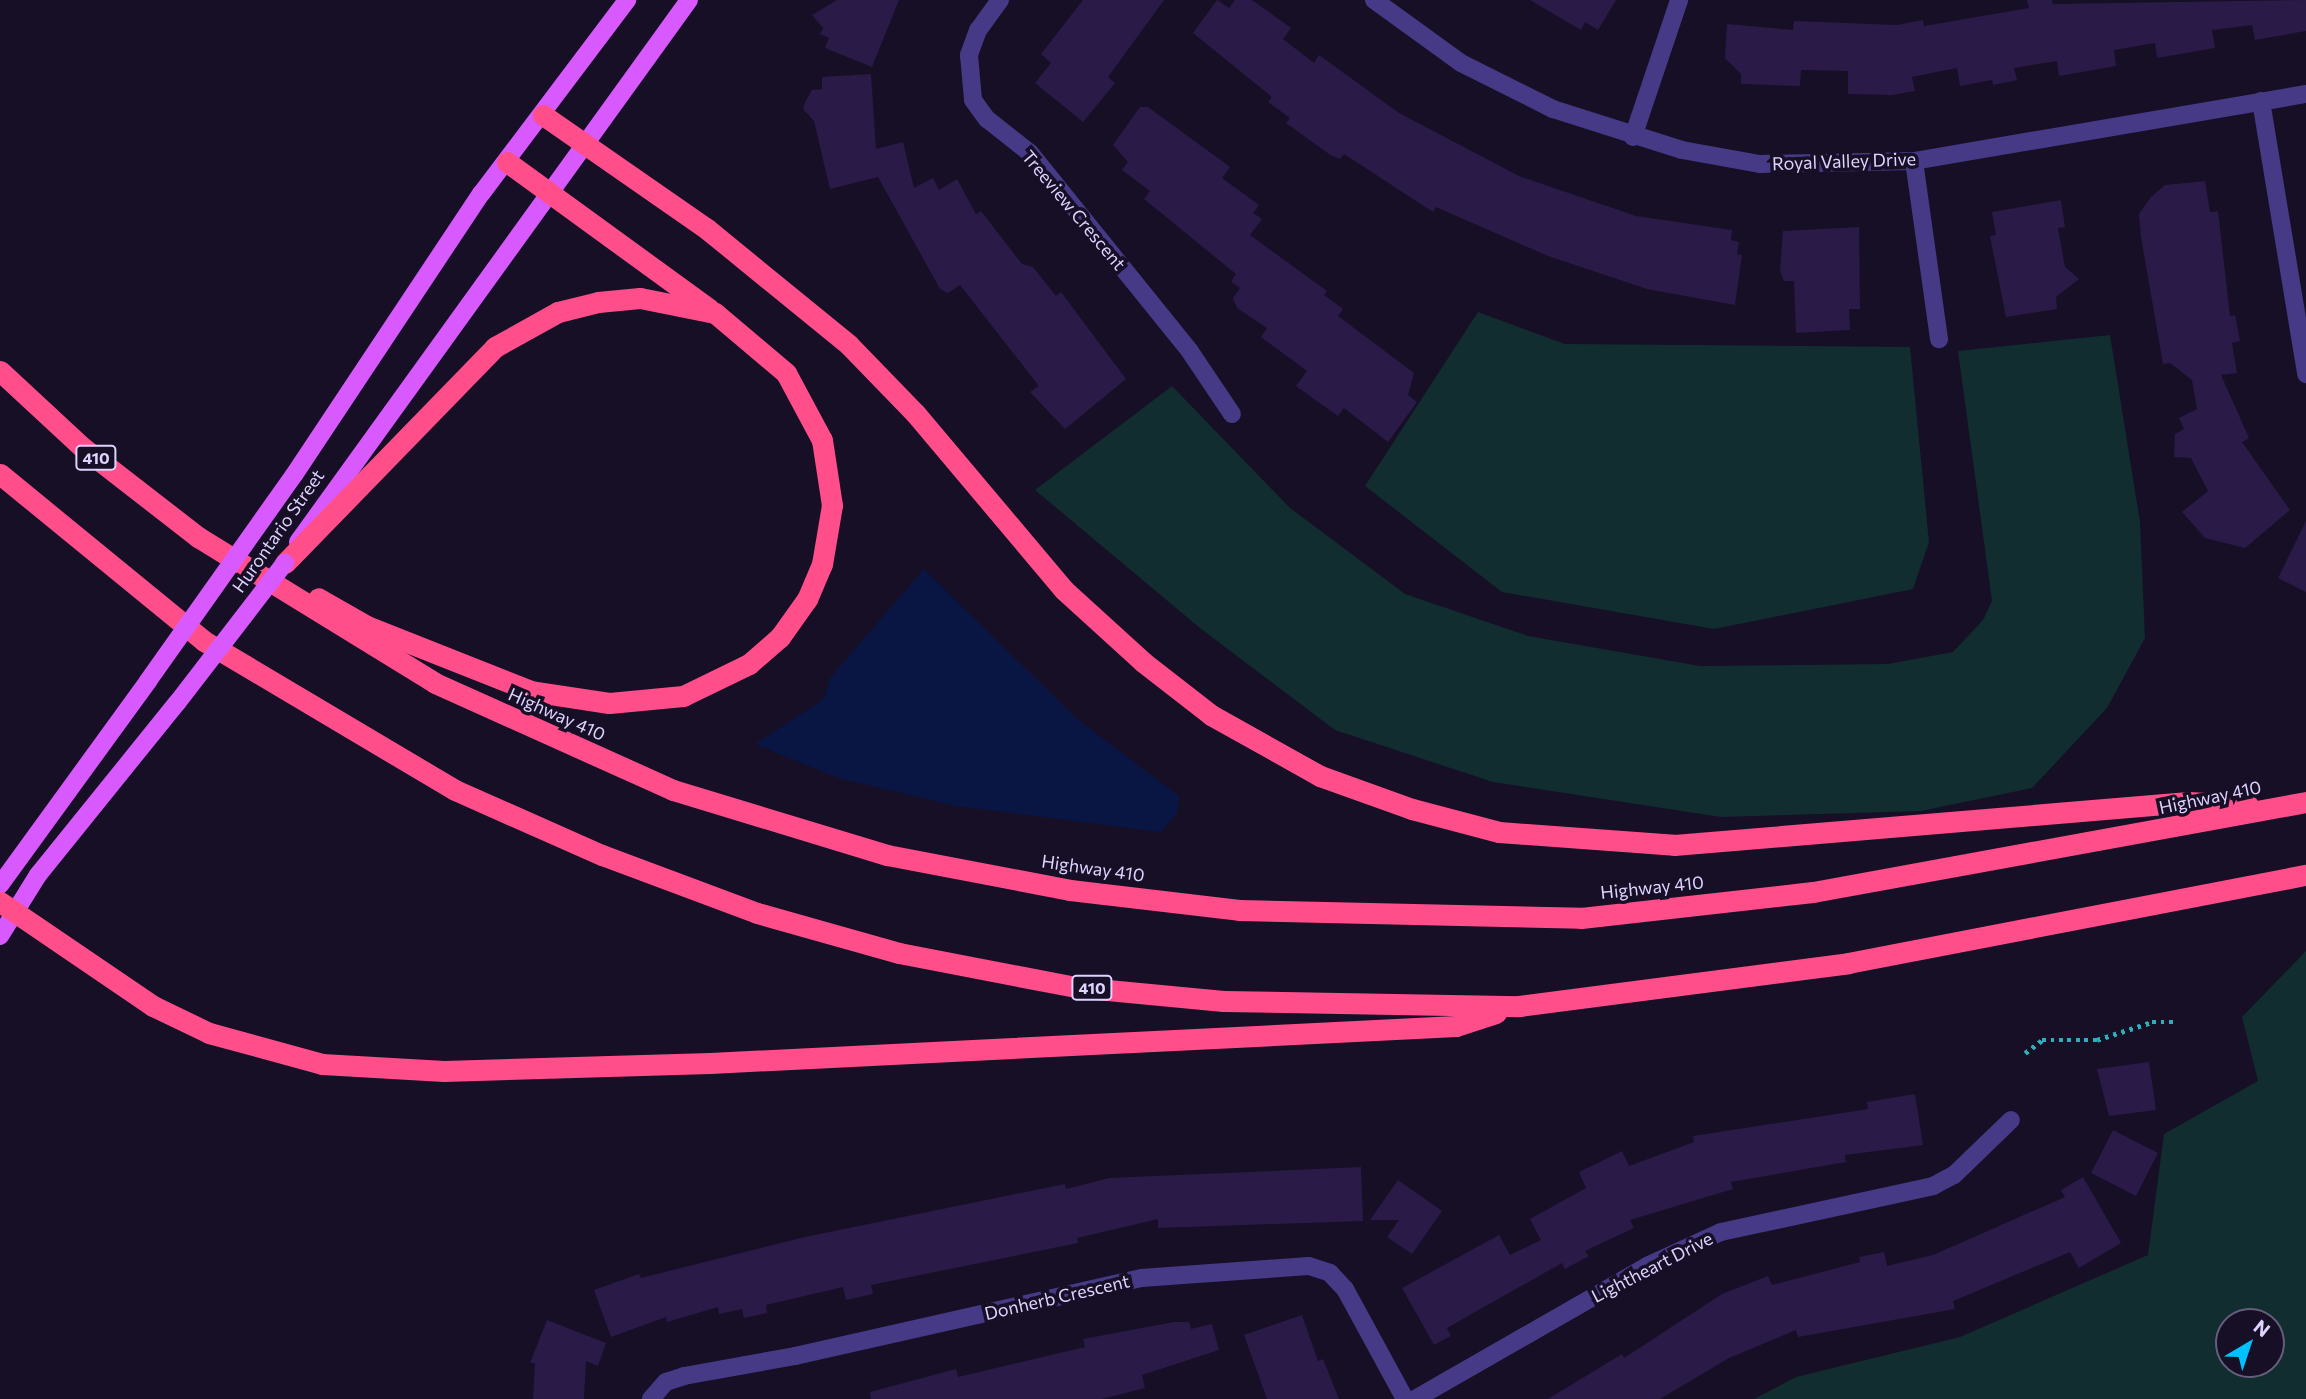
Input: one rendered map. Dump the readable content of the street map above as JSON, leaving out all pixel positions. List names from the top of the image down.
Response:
{
  "streets": {
    "highway": ["410", "Highway 410"],
    "main road": ["Hurontario Street"],
    "street": [
      "Royal Valley Drive",
      "Treeview Crescent",
      "Lightheart Drive",
      "Donherb Crescent"
    ]
  },
  "north": "top right"
}
